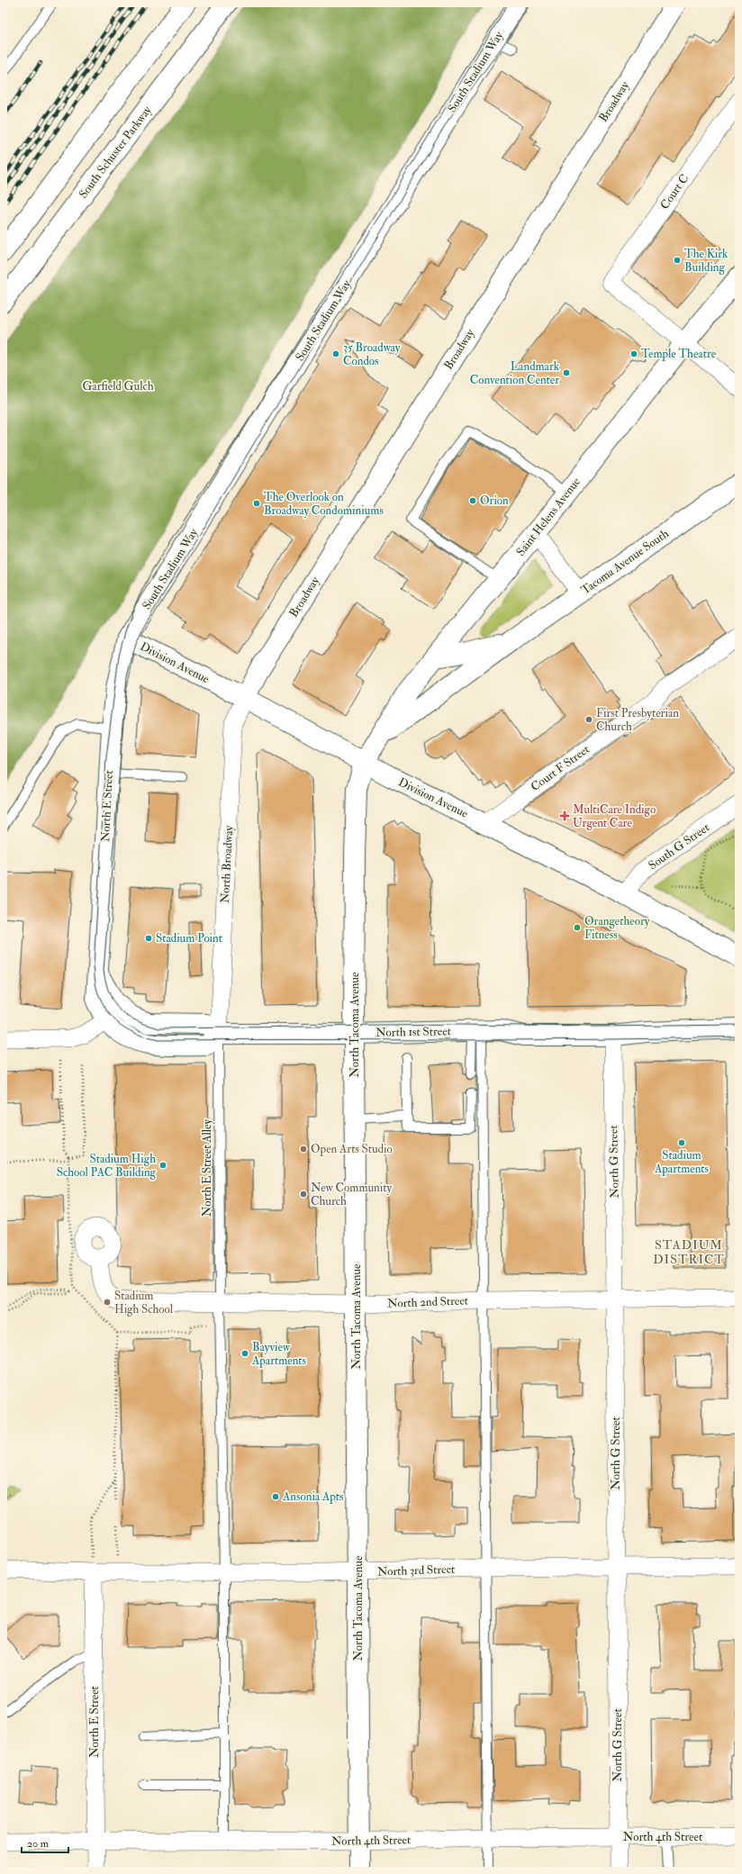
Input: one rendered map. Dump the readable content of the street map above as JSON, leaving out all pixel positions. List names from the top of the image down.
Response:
{
  "streets": {
    "main road": [
      "South Stadium Way",
      "Broadway",
      "South Schuster Parkway",
      "Saint Helens Avenue",
      "Tacoma Avenue South",
      "Division Avenue",
      "North E Street",
      "North Tacoma Avenue",
      "North 1st Street"
    ],
    "street": [
      "Court C",
      "Court F Street",
      "South G Street",
      "North Broadway",
      "North G Street",
      "North 2nd Street",
      "North 3rd Street",
      "North 4th Street"
    ],
    "lane": ["North E Street Alley"]
  },
  "crossings": [
    ["South Stadium Way", "Division Avenue"],
    ["South Stadium Way", "North E Street"],
    ["Broadway", "Division Avenue"],
    ["Broadway", "North Broadway"],
    ["Court C", "Saint Helens Avenue"],
    ["Saint Helens Avenue", "Tacoma Avenue South"],
    ["Saint Helens Avenue", "Division Avenue"],
    ["Saint Helens Avenue", "North Tacoma Avenue"],
    ["Division Avenue", "Court F Street"],
    ["Division Avenue", "North E Street"],
    ["Division Avenue", "South G Street"],
    ["Division Avenue", "North Broadway"],
    ["Division Avenue", "North Tacoma Avenue"],
    ["North E Street", "North 3rd Street"],
    ["North E Street", "North 4th Street"],
    ["North Broadway", "North 1st Street"],
    ["North Broadway", "North E Street Alley"],
    ["North Tacoma Avenue", "North 1st Street"],
    ["North Tacoma Avenue", "North 2nd Street"],
    ["North Tacoma Avenue", "North 3rd Street"],
    ["North Tacoma Avenue", "North 4th Street"],
    ["North 1st Street", "North G Street"],
    ["North 1st Street", "North E Street Alley"],
    ["North G Street", "North 2nd Street"],
    ["North G Street", "North 3rd Street"],
    ["North G Street", "North 4th Street"],
    ["North E Street Alley", "North 2nd Street"],
    ["North E Street Alley", "North 3rd Street"],
    ["North E Street Alley", "North 4th Street"]
  ],
  "districts": ["STADIUM DISTRICT"],
  "parks": ["Garfield Gulch"],
  "places": {
    "other": [
      "The Kirk Building",
      "35 Broadway Condos",
      "Temple Theatre",
      "Landmark Convention Center",
      "Orion",
      "The Overlook on Broadway Condominiums",
      "First Presbyterian Church",
      "Orangetheory Fitness",
      "Stadium Point",
      "Stadium Apartments",
      "Open Arts Studio",
      "Stadium High School PAC Building",
      "New Community Church",
      "Stadium High School",
      "Bayview Apartments",
      "Ansonia Apts"
    ],
    "health": ["MultiCare Indigo Urgent Care"]
  },
  "scale_bar": "20 m"
}
